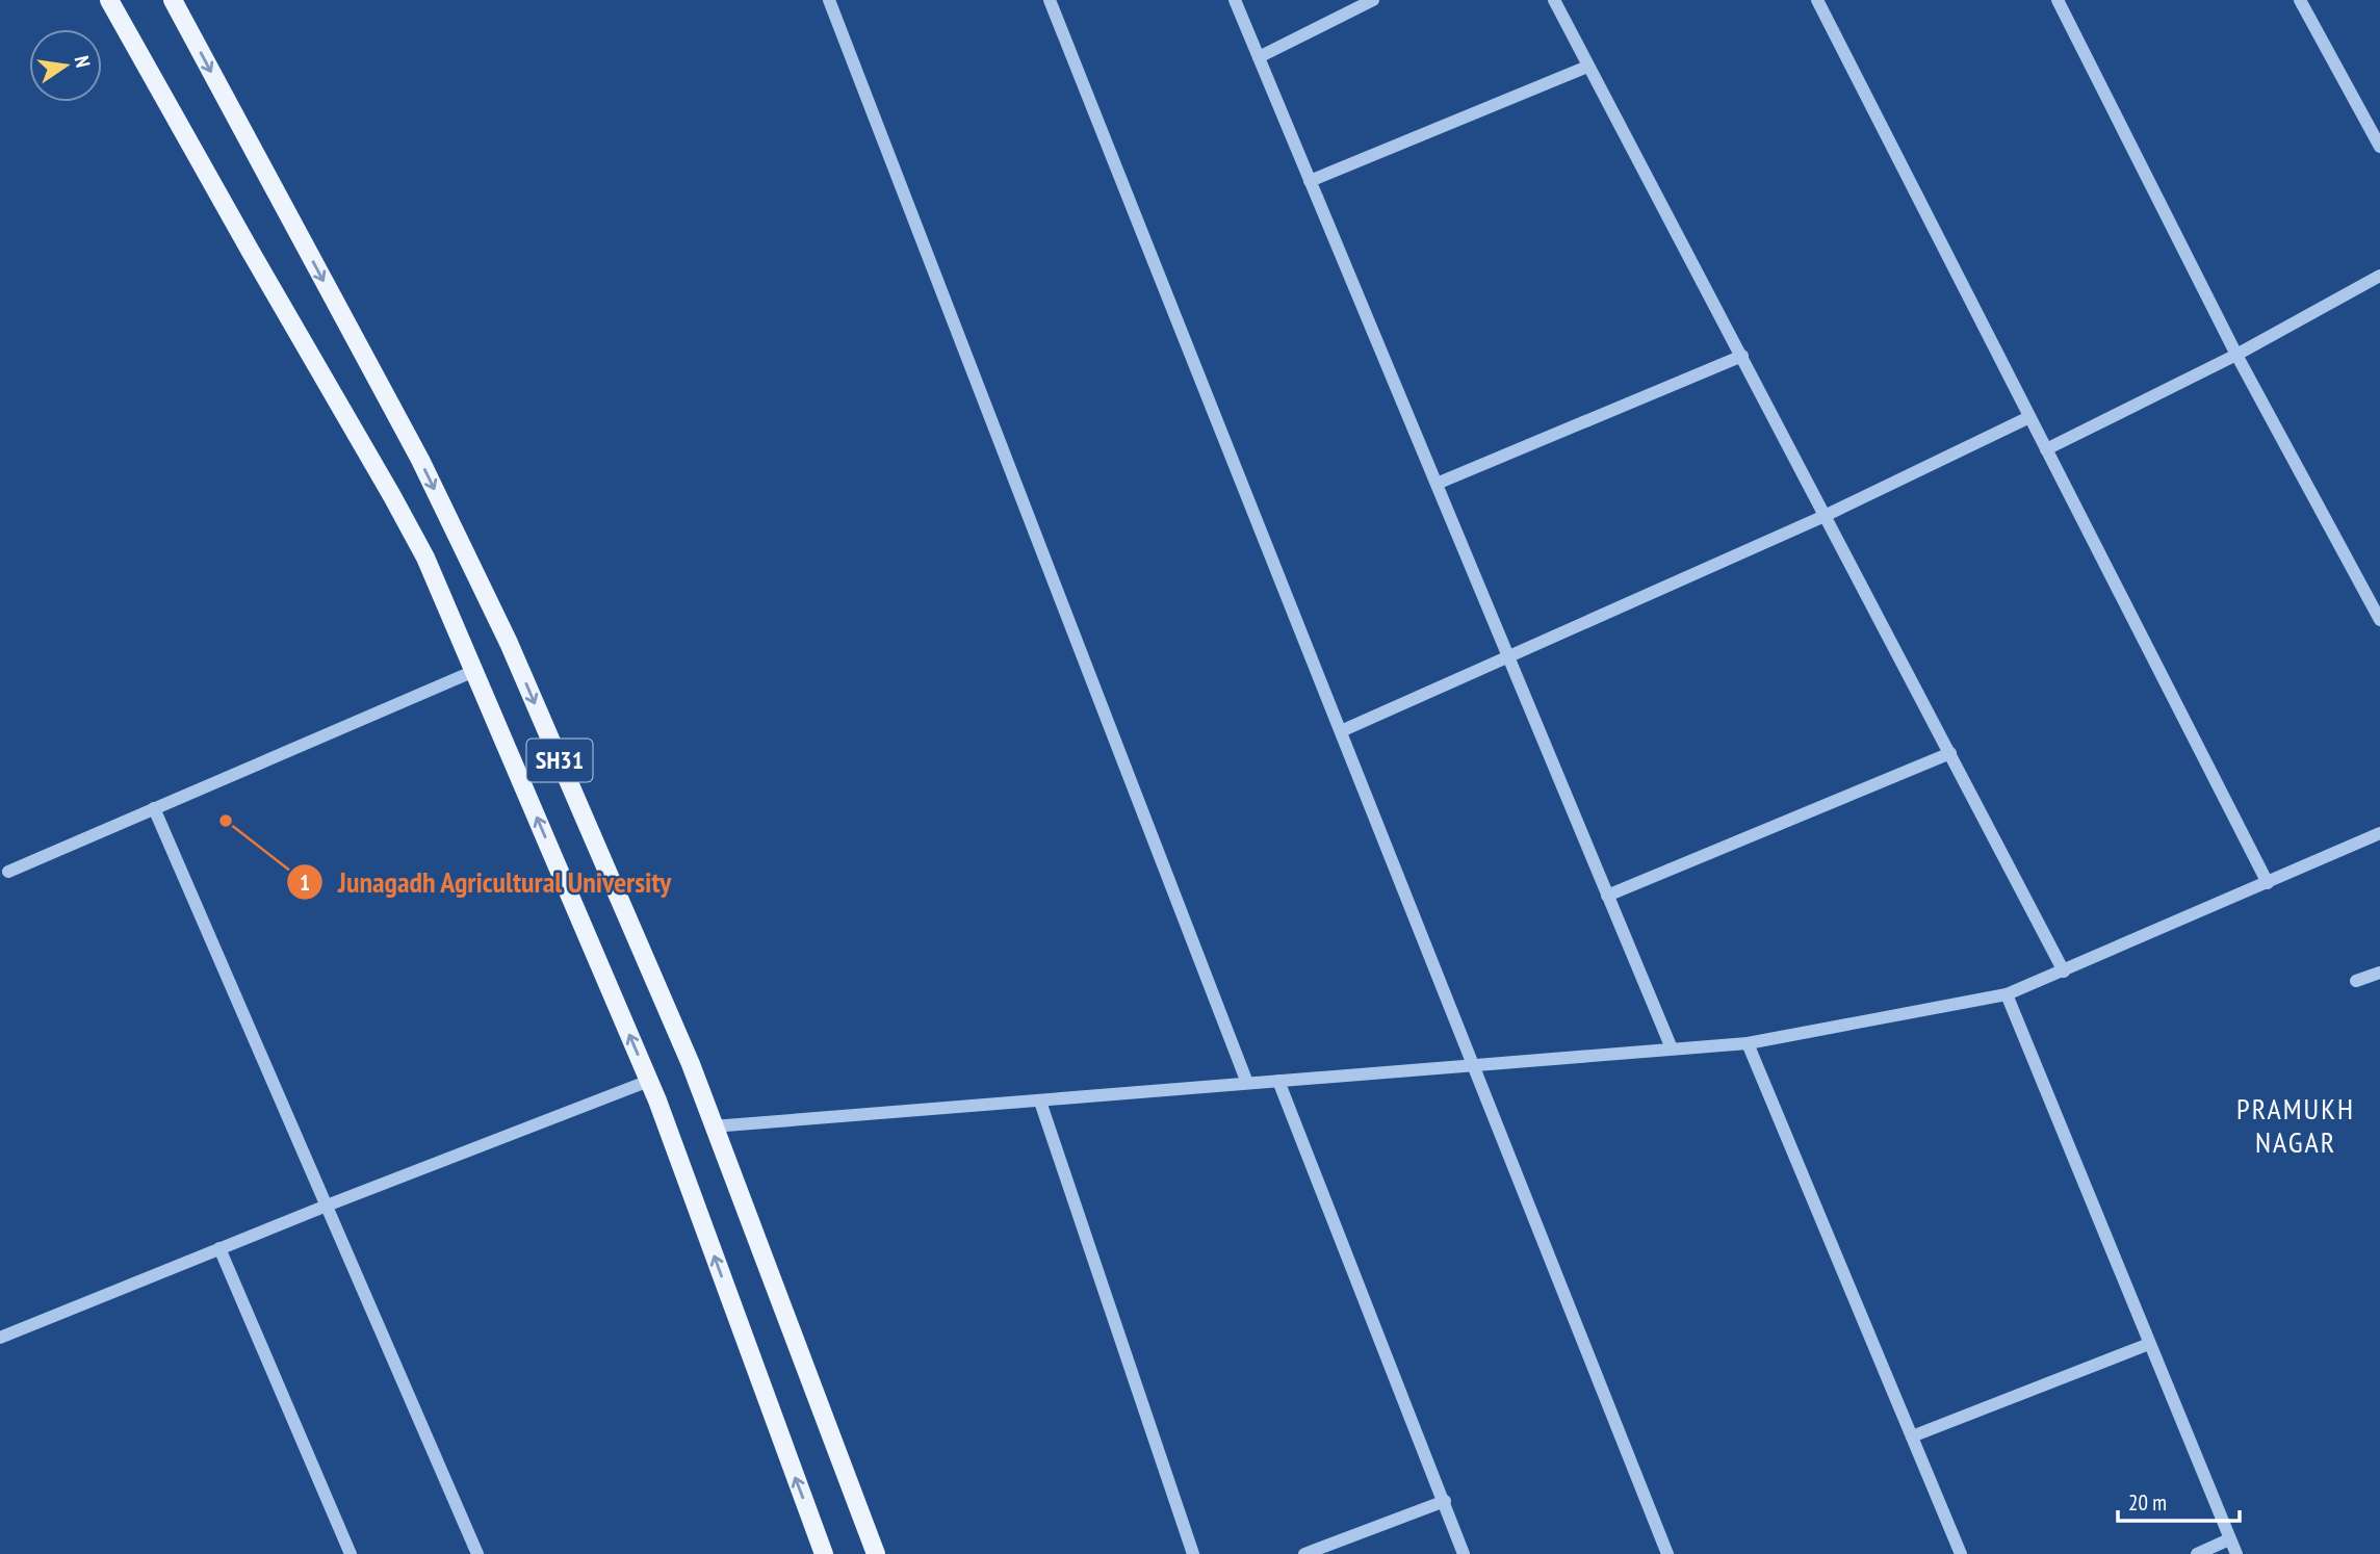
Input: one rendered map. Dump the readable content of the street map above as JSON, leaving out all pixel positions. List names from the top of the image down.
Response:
{
  "streets": {
    "main road": ["SH31"]
  },
  "districts": ["PRAMUKH NAGAR"],
  "places": ["Junagadh Agricultural University"],
  "scale_bar": "20 m",
  "north": "right"
}
